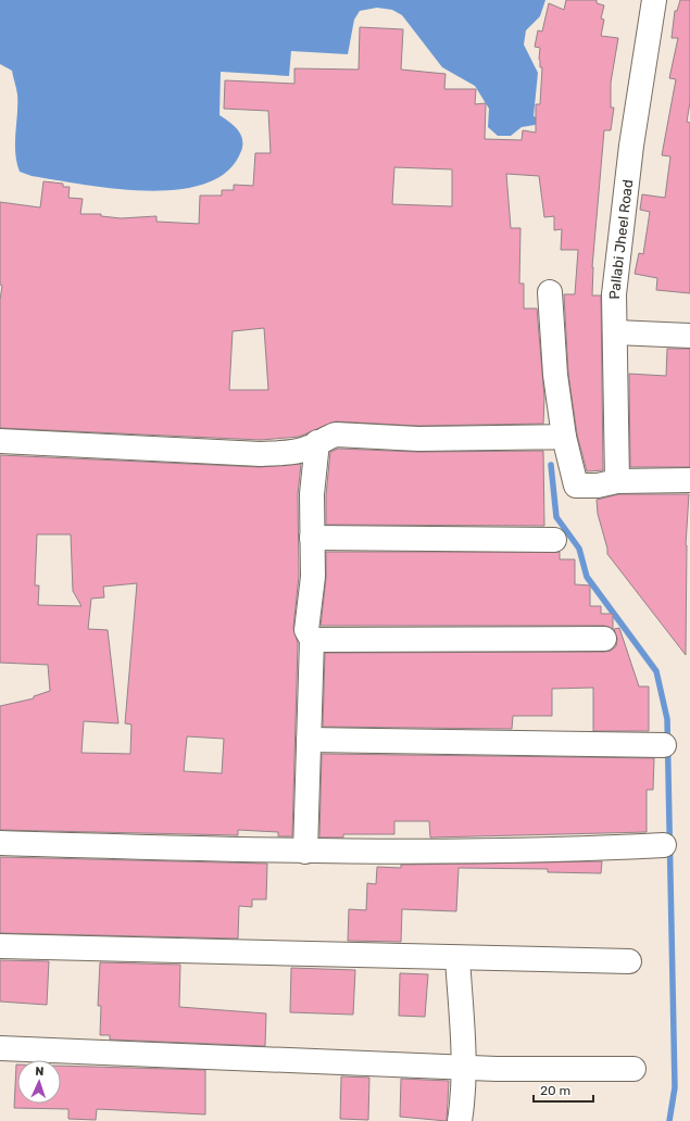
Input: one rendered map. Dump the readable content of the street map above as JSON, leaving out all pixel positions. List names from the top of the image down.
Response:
{
  "streets": {
    "street": ["Pallabi Jheel Road"]
  },
  "scale_bar": "20 m",
  "north": "top"
}
